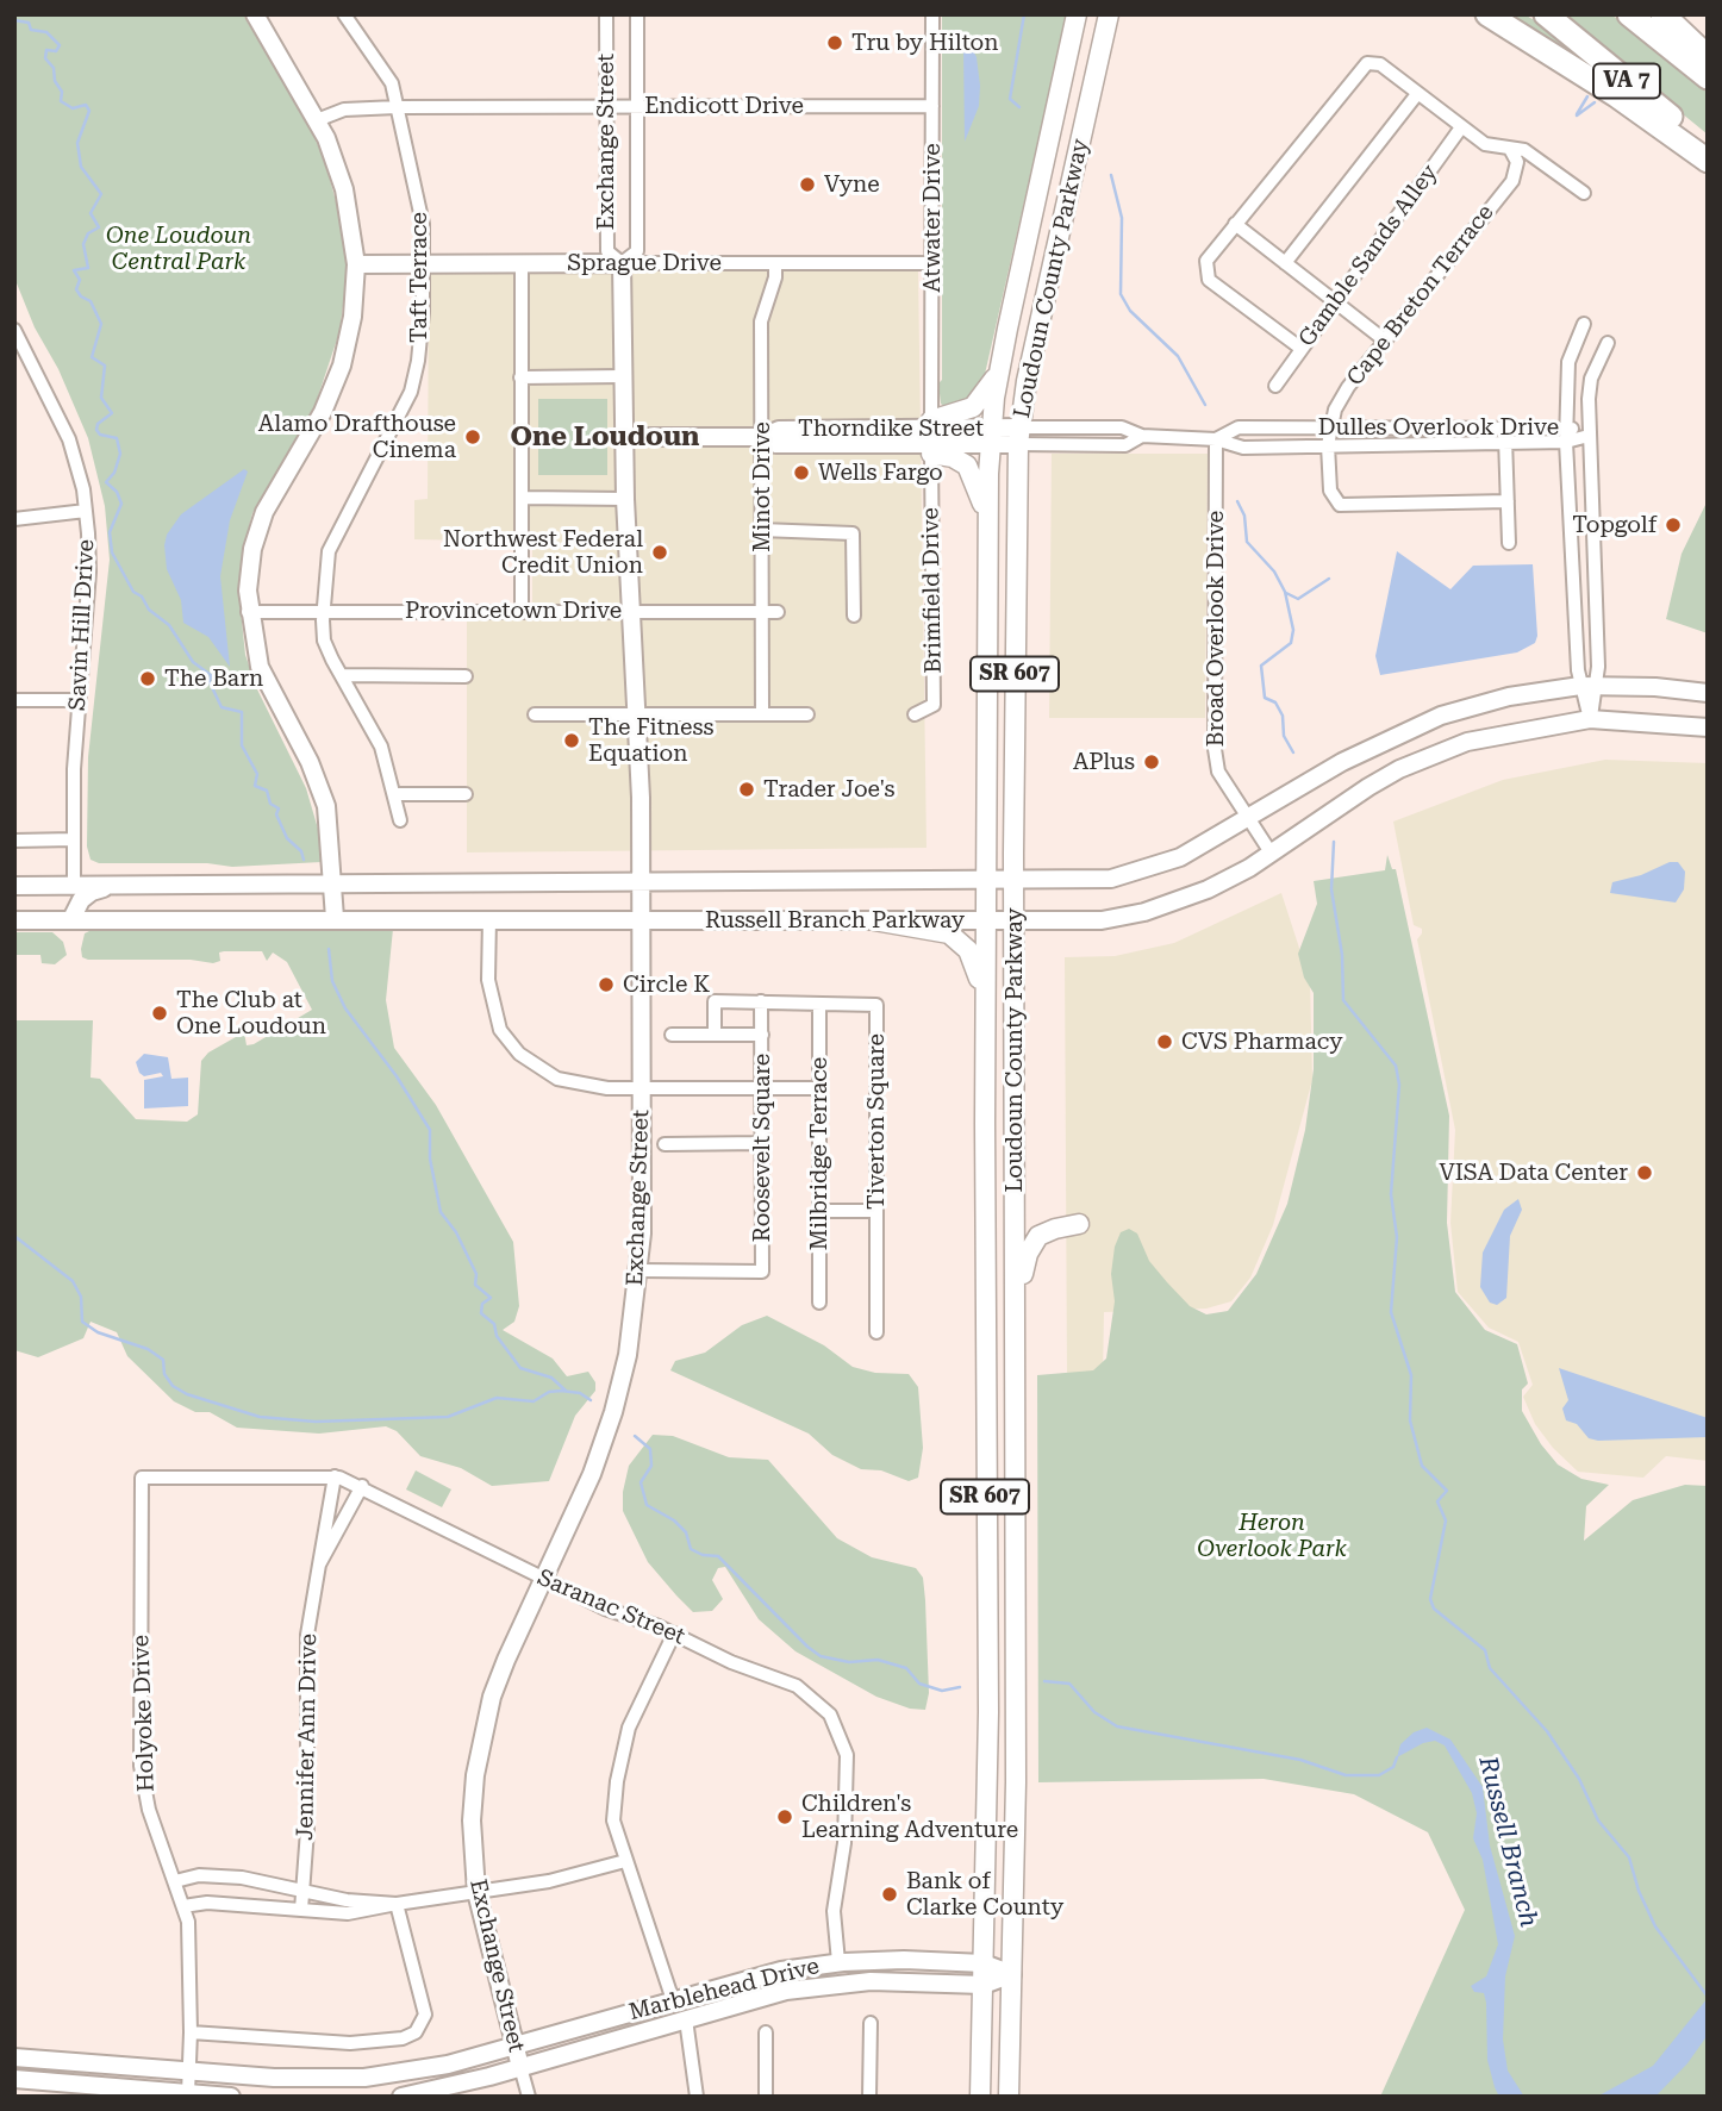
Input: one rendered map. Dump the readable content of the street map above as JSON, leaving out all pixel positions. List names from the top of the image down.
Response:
{
  "streets": {
    "highway": ["VA 7"],
    "main road": ["Loudoun County Parkway", "SR 607"],
    "street": [
      "Endicott Drive",
      "Exchange Street",
      "Atwater Drive",
      "Gamble Sands Alley",
      "Sprague Drive",
      "Taft Terrace",
      "Cape Breton Terrace",
      "Dulles Overlook Drive",
      "Thorndike Street",
      "Minot Drive",
      "Brimfield Drive",
      "Provincetown Drive",
      "Savin Hill Drive",
      "Broad Overlook Drive",
      "Russell Branch Parkway",
      "Tiverton Square",
      "Roosevelt Square",
      "Milbridge Terrace",
      "Saranac Street",
      "Holyoke Drive",
      "Jennifer Ann Drive",
      "Marblehead Drive"
    ]
  },
  "crossings": [
    ["Endicott Drive", "Exchange Street"],
    ["Endicott Drive", "Atwater Drive"],
    ["Endicott Drive", "Taft Terrace"],
    ["Exchange Street", "Sprague Drive"],
    ["Exchange Street", "Thorndike Street"],
    ["Exchange Street", "Provincetown Drive"],
    ["Exchange Street", "Russell Branch Parkway"],
    ["Exchange Street", "Roosevelt Square"],
    ["Exchange Street", "Saranac Street"],
    ["Exchange Street", "Marblehead Drive"],
    ["Atwater Drive", "Sprague Drive"],
    ["Sprague Drive", "Taft Terrace"],
    ["Sprague Drive", "Minot Drive"],
    ["Taft Terrace", "Provincetown Drive"],
    ["Loudoun County Parkway", "Dulles Overlook Drive"],
    ["Loudoun County Parkway", "Thorndike Street"],
    ["Loudoun County Parkway", "Russell Branch Parkway"],
    ["Loudoun County Parkway", "Marblehead Drive"],
    ["Cape Breton Terrace", "Dulles Overlook Drive"],
    ["Dulles Overlook Drive", "Thorndike Street"],
    ["Dulles Overlook Drive", "Broad Overlook Drive"],
    ["Thorndike Street", "Minot Drive"],
    ["Minot Drive", "Provincetown Drive"],
    ["Savin Hill Drive", "Russell Branch Parkway"],
    ["Broad Overlook Drive", "Russell Branch Parkway"],
    ["Tiverton Square", "Roosevelt Square"],
    ["Tiverton Square", "Milbridge Terrace"],
    ["Saranac Street", "Holyoke Drive"],
    ["Saranac Street", "Jennifer Ann Drive"],
    ["Saranac Street", "Marblehead Drive"],
    ["Holyoke Drive", "Marblehead Drive"]
  ],
  "districts": ["One Loudoun"],
  "water": ["Russell Branch"],
  "parks": ["One Loudoun Central Park", "Heron Overlook Park"],
  "places": [
    "Tru by Hilton",
    "Vyne",
    "Alamo Drafthouse Cinema",
    "Wells Fargo",
    "Topgolf",
    "Northwest Federal Credit Union",
    "The Barn",
    "The Fitness Equation",
    "APlus",
    "Trader Joe's",
    "Circle K",
    "The Club at One Loudoun",
    "CVS Pharmacy",
    "VISA Data Center",
    "Children's Learning Adventure",
    "Bank of Clarke County"
  ]
}
